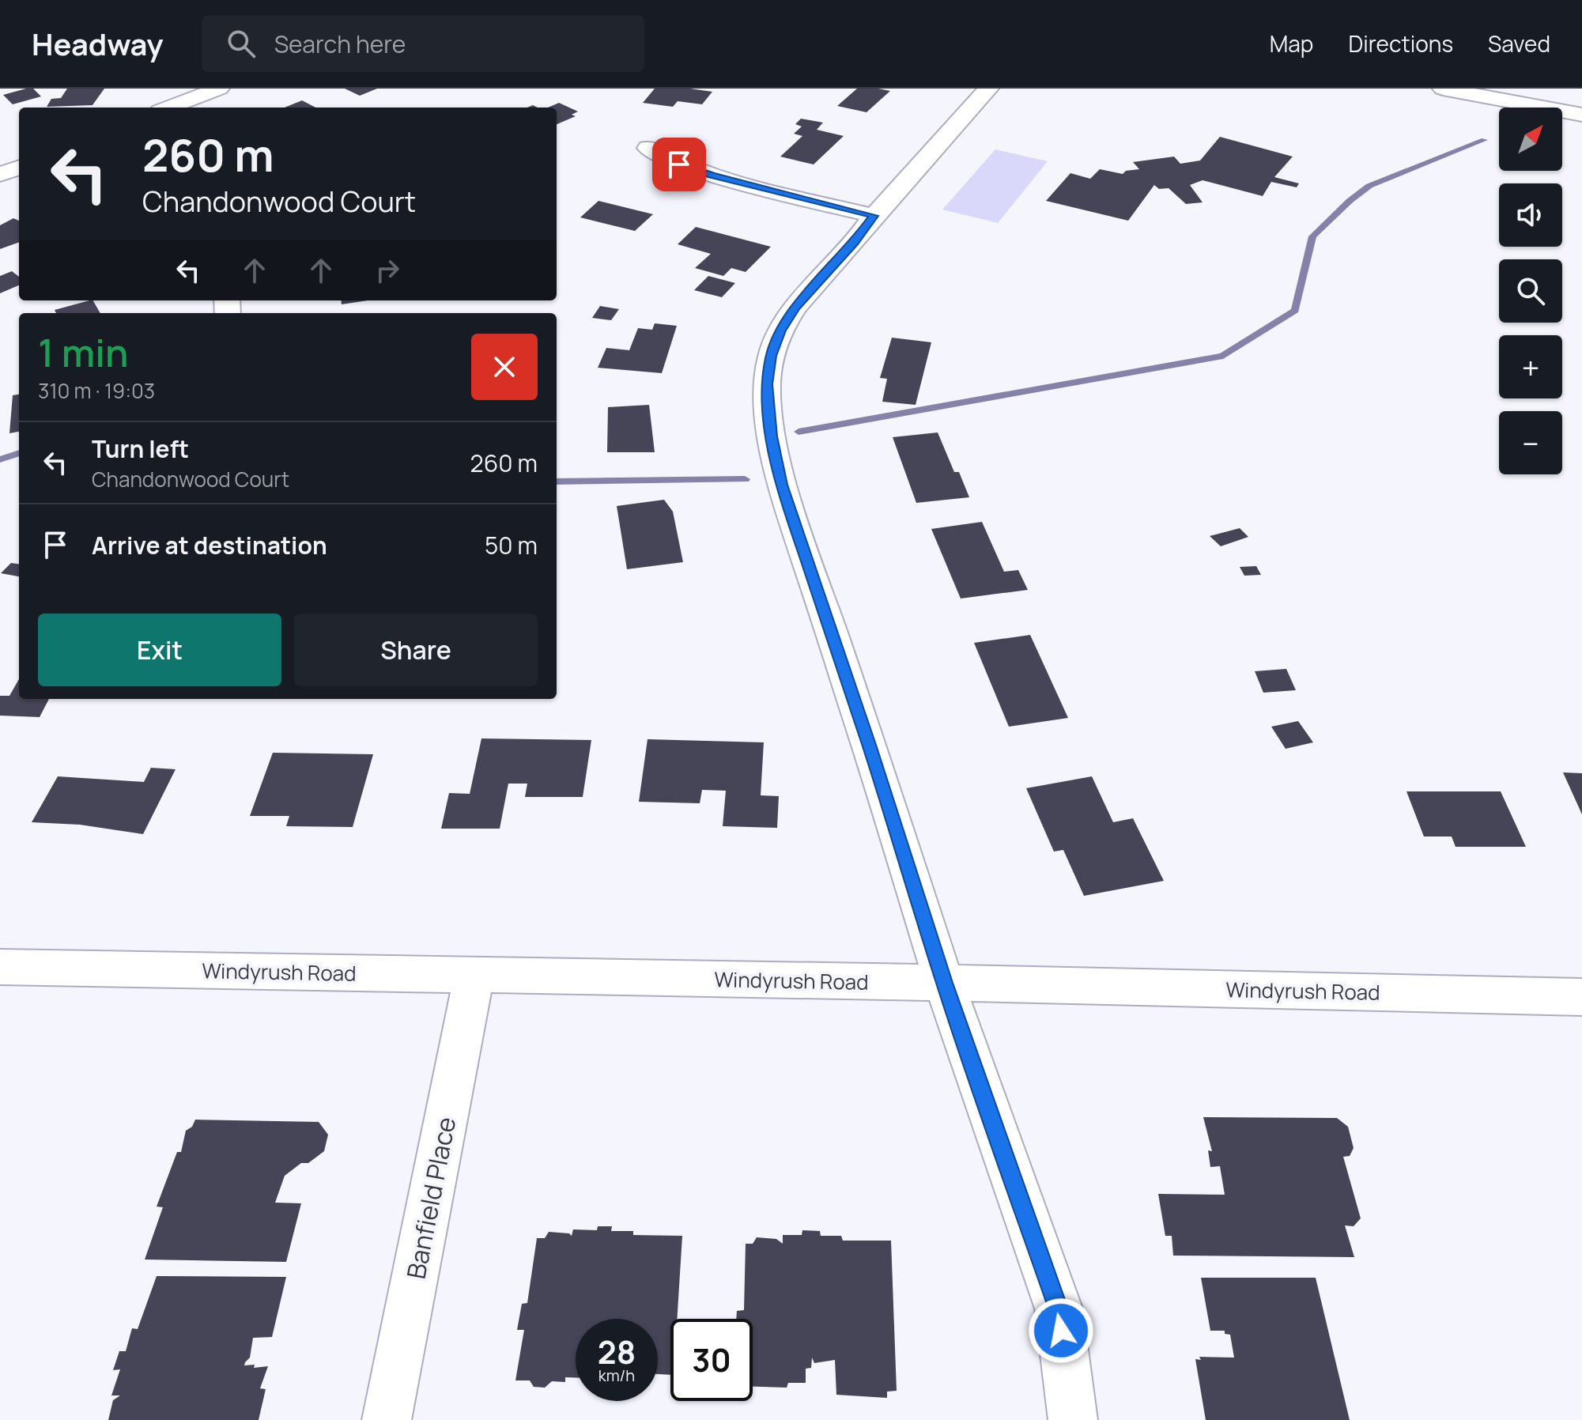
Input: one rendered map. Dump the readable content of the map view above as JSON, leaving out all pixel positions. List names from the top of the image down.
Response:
{
  "streets": {
    "street": ["Windyrush Road", "Banfield Place"]
  },
  "crossings": [
    ["Windyrush Road", "Banfield Place"]
  ],
  "north": "top right",
  "page": {
    "header": "Headway",
    "search": "Search here",
    "nav": ["Map", "Directions", "Saved"],
    "map_buttons": ["+", "−"],
    "turn": ["260 m", "Chandonwood Court"],
    "heading": ["1 min", "310 m · 19:03"],
    "list": [
      {
        "name": "Turn left",
        "note": "Chandonwood Court",
        "value": "260 m"
      },
      {
        "name": "Arrive at destination",
        "value": "50 m"
      }
    ],
    "buttons": ["Exit", "Share"],
    "speed": "28 km/h",
    "limit": "30"
  }
}
